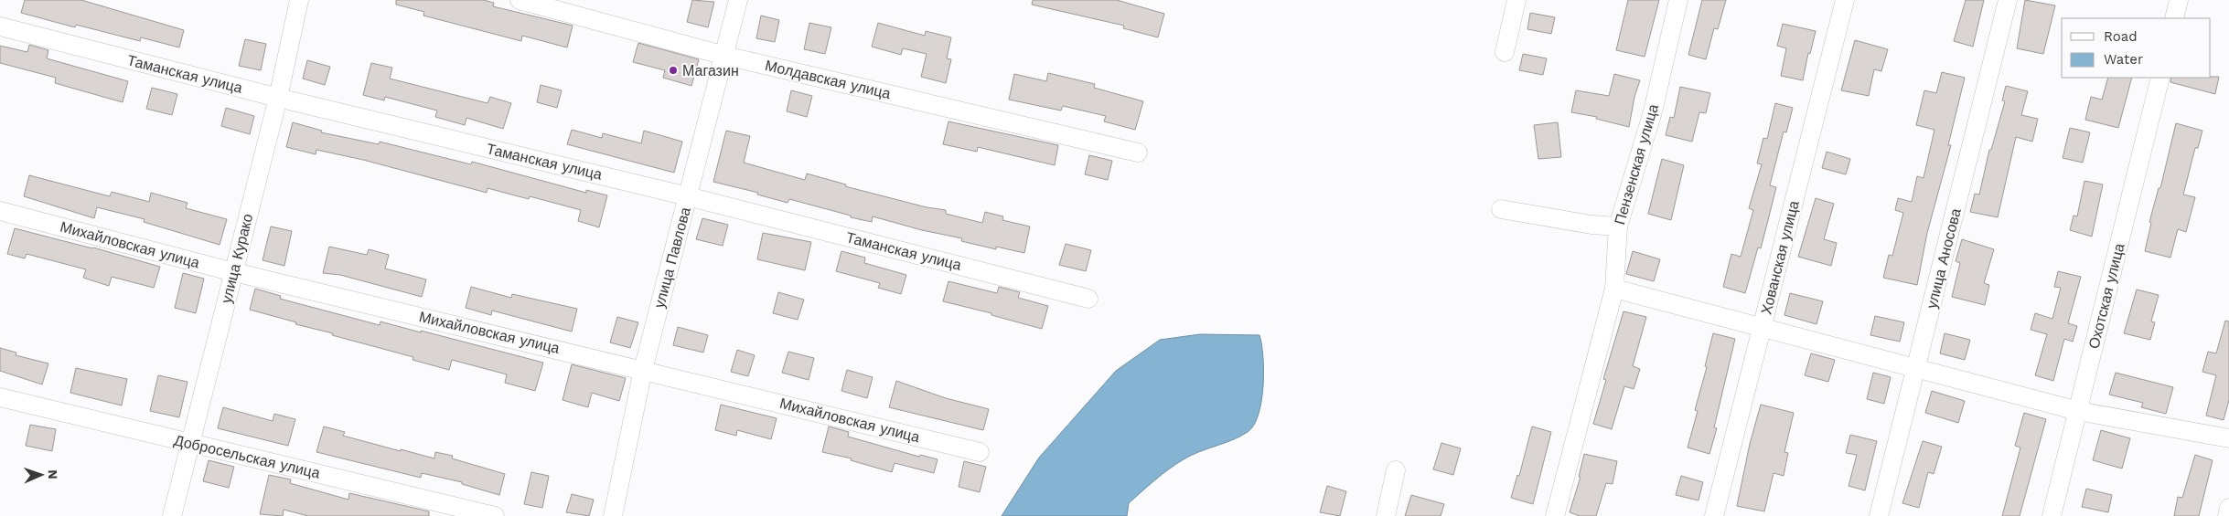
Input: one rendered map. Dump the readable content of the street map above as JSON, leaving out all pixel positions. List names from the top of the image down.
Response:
{
  "streets": {
    "street": [
      "Таманская улица",
      "Молдавская улица",
      "Пензенская улица",
      "Михайловская улица",
      "улица Павлова",
      "Хованская улица",
      "улица Курако",
      "улица Аносова",
      "Охотская улица",
      "Добросельская улица"
    ]
  },
  "crossings": [
    ["Таманская улица", "улица Павлова"],
    ["Таманская улица", "улица Курако"],
    ["Молдавская улица", "улица Павлова"],
    ["Михайловская улица", "улица Павлова"],
    ["Михайловская улица", "улица Курако"],
    ["улица Курако", "Добросельская улица"]
  ],
  "places": ["Магазин"],
  "legend": ["Road", "Water"],
  "north": "right"
}
